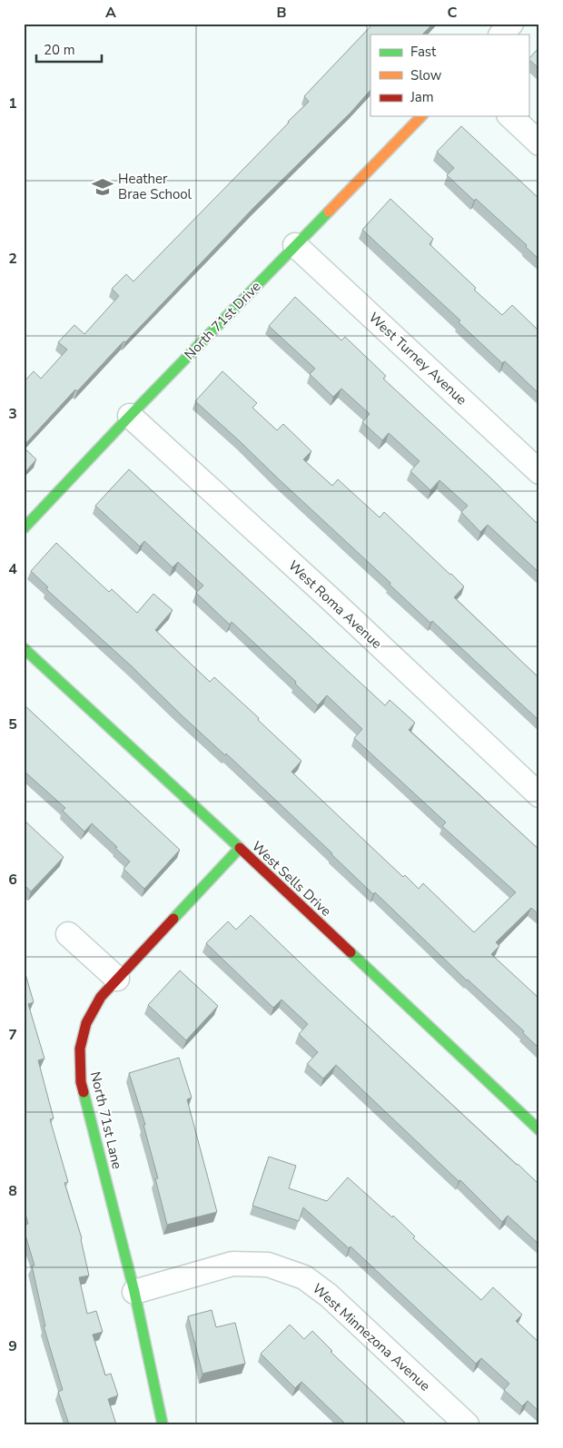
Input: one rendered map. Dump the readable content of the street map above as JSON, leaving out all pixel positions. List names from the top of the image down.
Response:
{
  "streets": {
    "street": [
      "North 71st Drive",
      "West Turney Avenue",
      "West Roma Avenue",
      "West Sells Drive",
      "North 71st Lane",
      "West Minnezona Avenue"
    ]
  },
  "crossings": [
    ["North 71st Drive", "West Turney Avenue"],
    ["North 71st Drive", "West Roma Avenue"],
    ["West Sells Drive", "North 71st Lane"],
    ["North 71st Lane", "West Minnezona Avenue"]
  ],
  "places": {
    "school or university": ["Heather Brae School"]
  },
  "legend": ["Fast", "Slow", "Jam"],
  "scale_bar": "20 m",
  "grid": {
    "columns": ["A", "B", "C"],
    "rows": [
      "1",
      "2",
      "3",
      "4",
      "5",
      "6",
      "7",
      "8",
      "9"
    ]
  }
}
